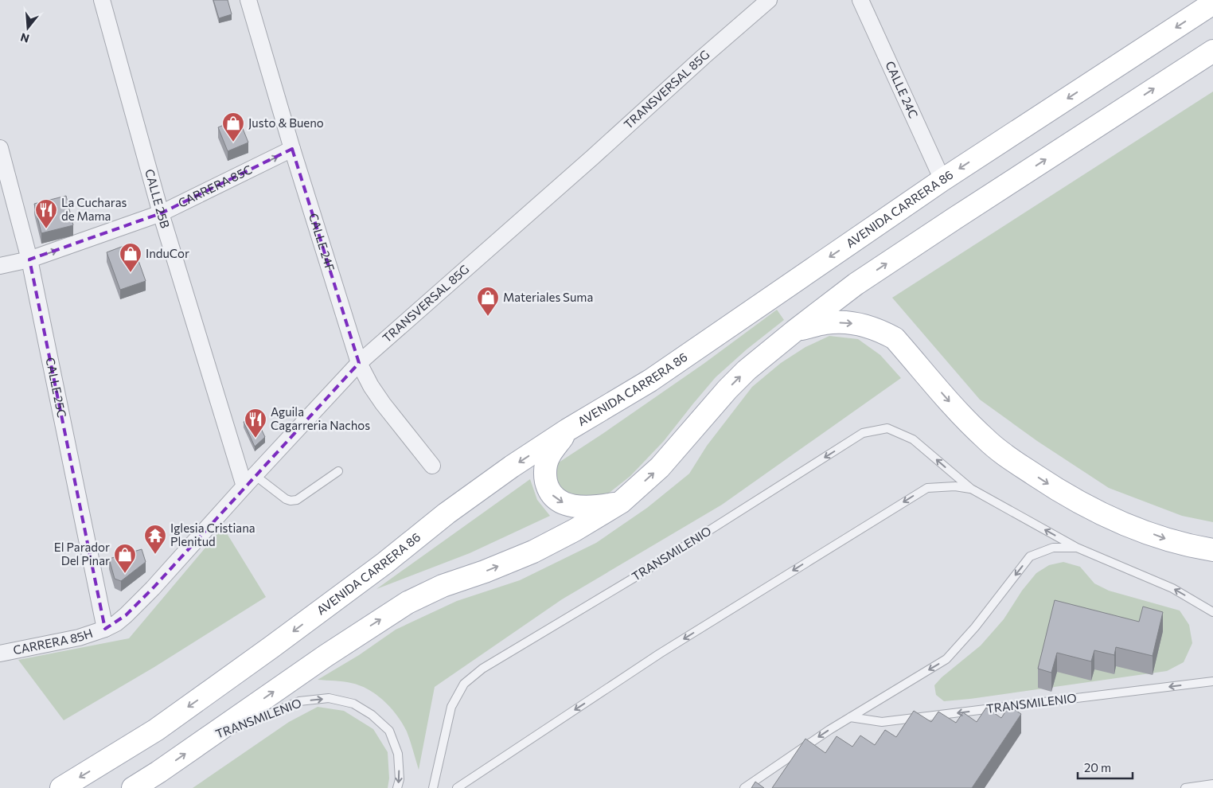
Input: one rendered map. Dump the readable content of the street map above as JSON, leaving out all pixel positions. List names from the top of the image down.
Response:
{
  "streets": {
    "main road": ["AVENIDA CARRERA 86"],
    "street": [
      "TRANSVERSAL 85G",
      "CALLE 24C",
      "CARRERA 85C",
      "CALLE 25B",
      "CALLE 24F",
      "CALLE 25C",
      "CARRERA 85H"
    ],
    "lane": ["TRANSMILENIO"]
  },
  "crossings": [
    ["TRANSVERSAL 85G", "CALLE 25B"],
    ["TRANSVERSAL 85G", "CALLE 24F"],
    ["TRANSVERSAL 85G", "CALLE 25C"],
    ["TRANSVERSAL 85G", "CARRERA 85H"],
    ["CALLE 24C", "AVENIDA CARRERA 86"],
    ["CARRERA 85C", "CALLE 25B"],
    ["CARRERA 85C", "CALLE 24F"],
    ["CARRERA 85C", "CALLE 25C"],
    ["CALLE 25C", "CARRERA 85H"]
  ],
  "one_way": ["CARRERA 85C"],
  "places": {
    "shop": [
      "Justo & Bueno",
      "InduCor",
      "Materiales Suma",
      "El Parador Del Pinar"
    ],
    "restaurant": ["La Cucharas de Mama", "Aguila Cagarreria Nachos"],
    "temple": ["Iglesia Cristiana Plenitud"]
  },
  "scale_bar": "20 m",
  "north": "bottom"
}
